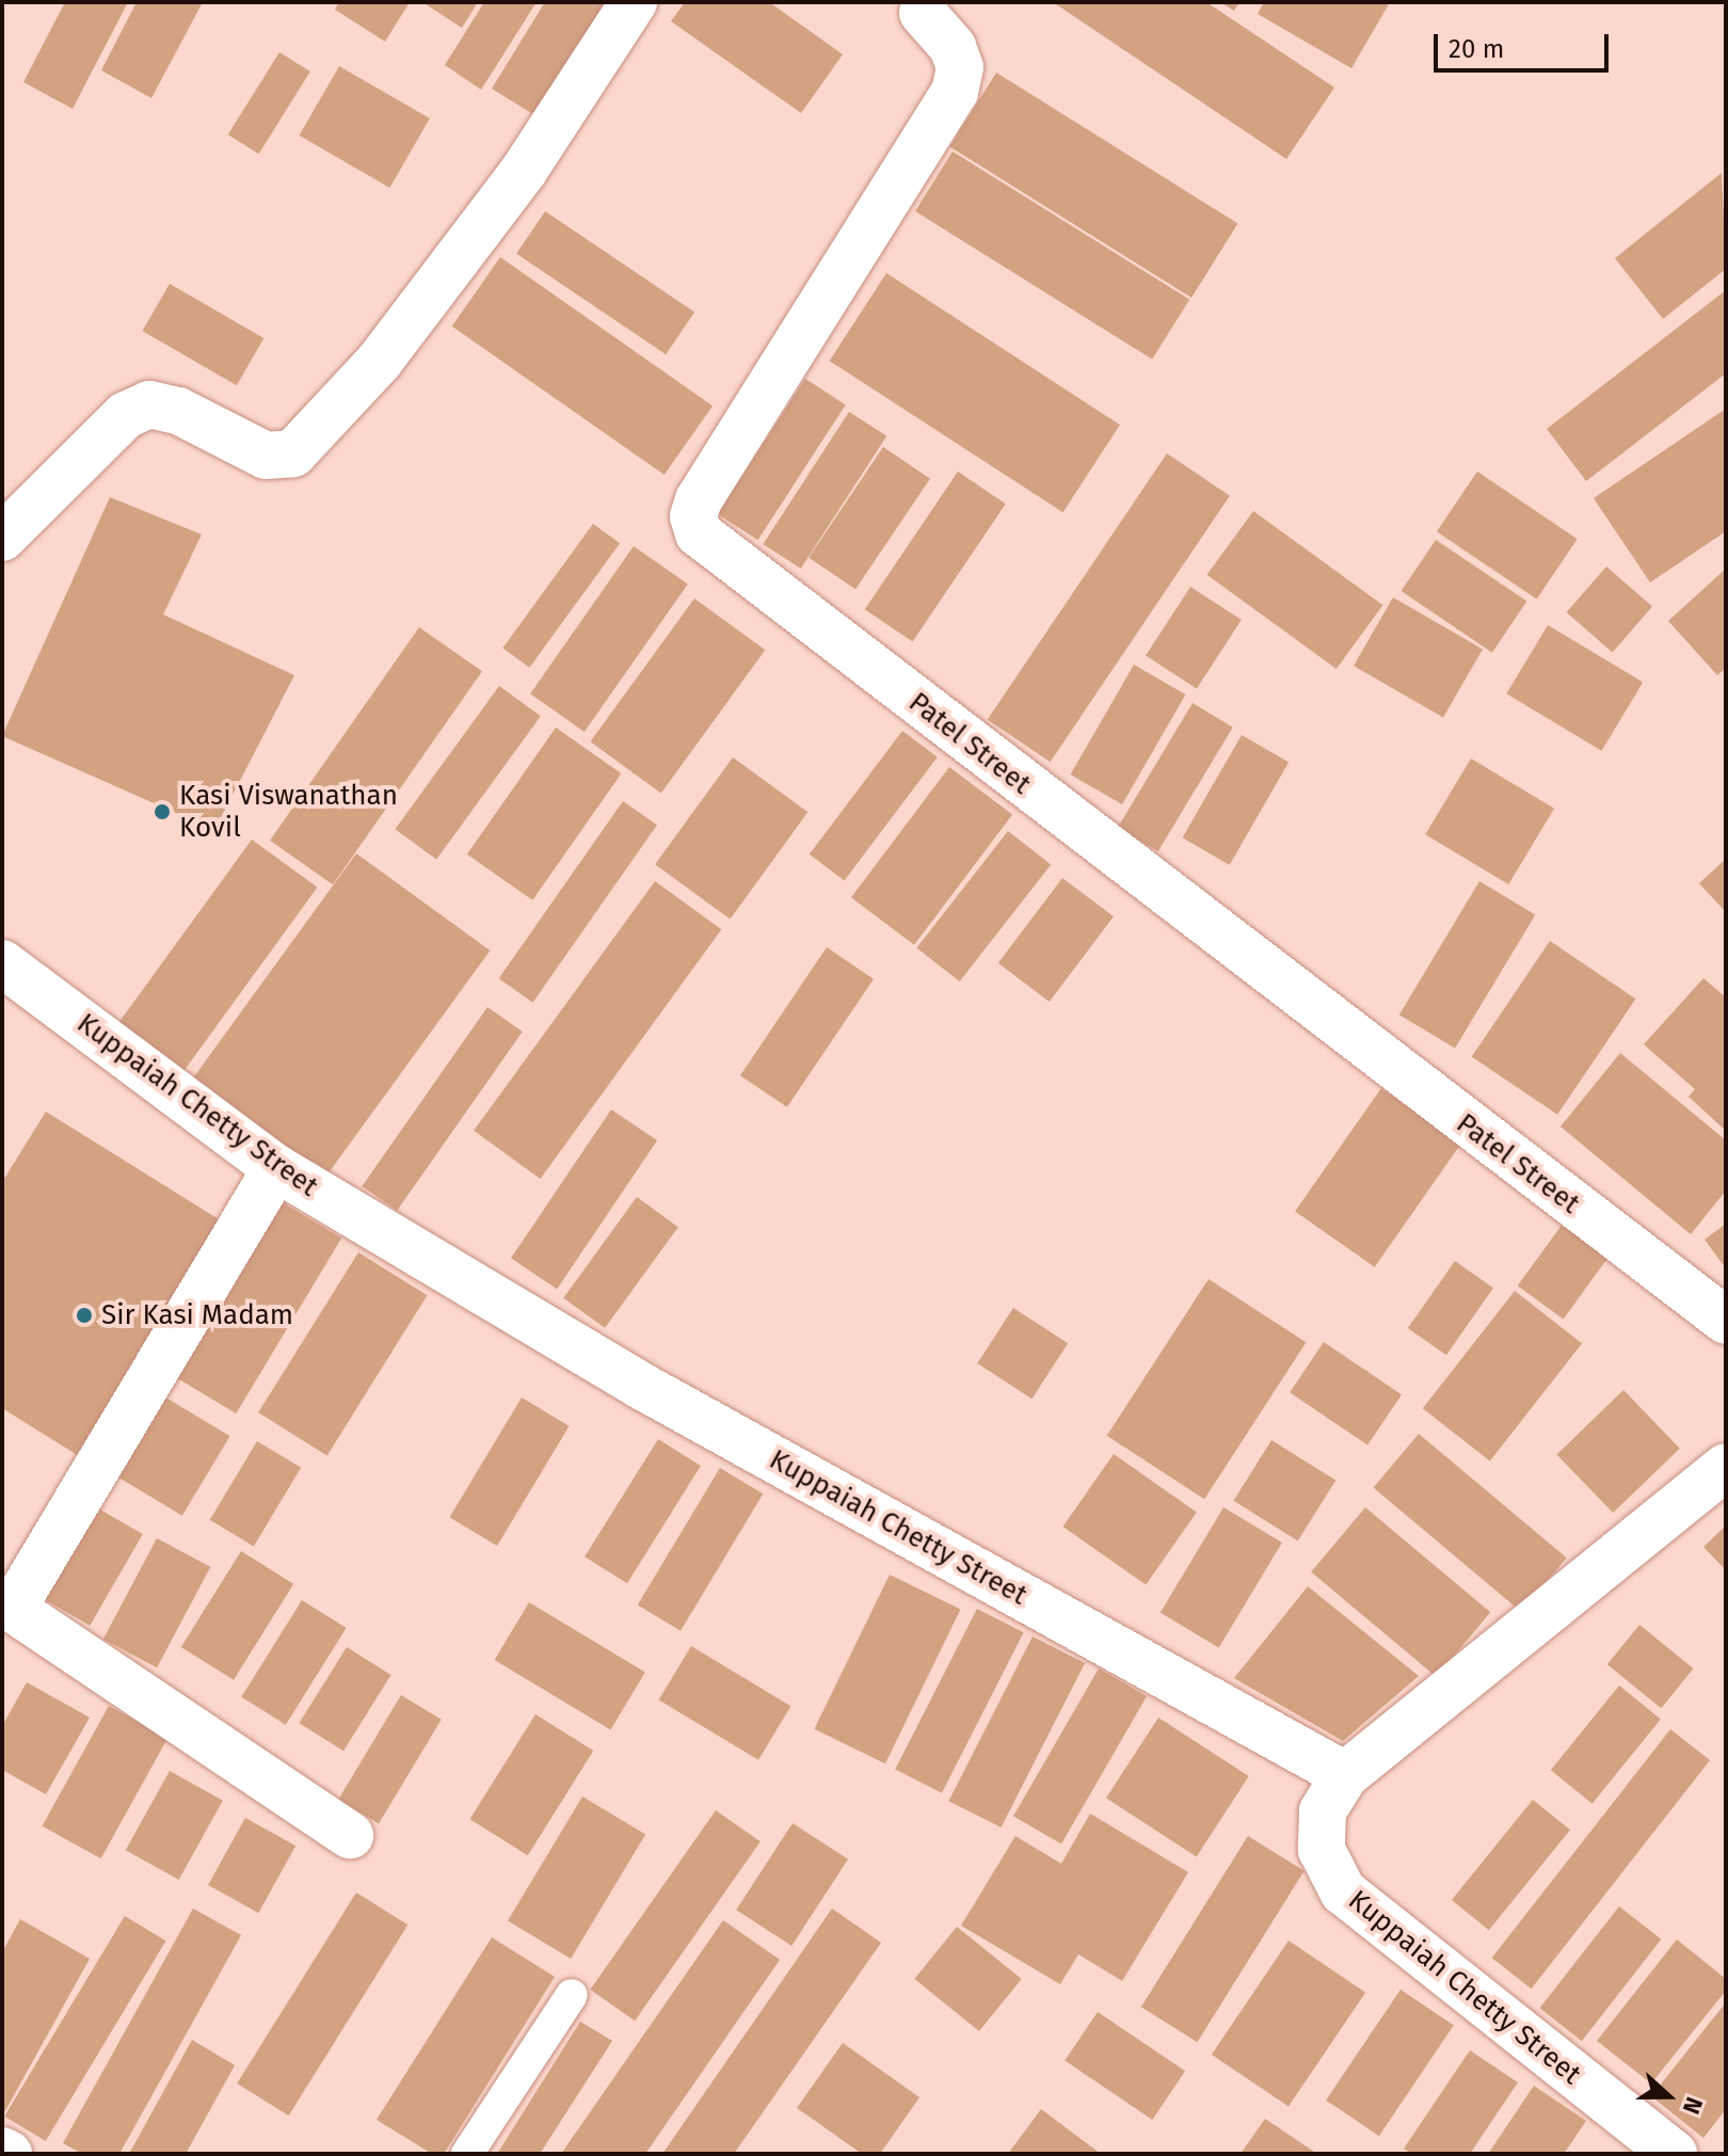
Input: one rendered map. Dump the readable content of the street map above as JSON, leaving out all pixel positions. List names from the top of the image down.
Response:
{
  "streets": {
    "street": ["Patel Street", "Kuppaiah Chetty Street"]
  },
  "places": ["Kasi Viswanathan Kovil", "Sir Kasi Madam"],
  "scale_bar": "20 m",
  "north": "right"
}
